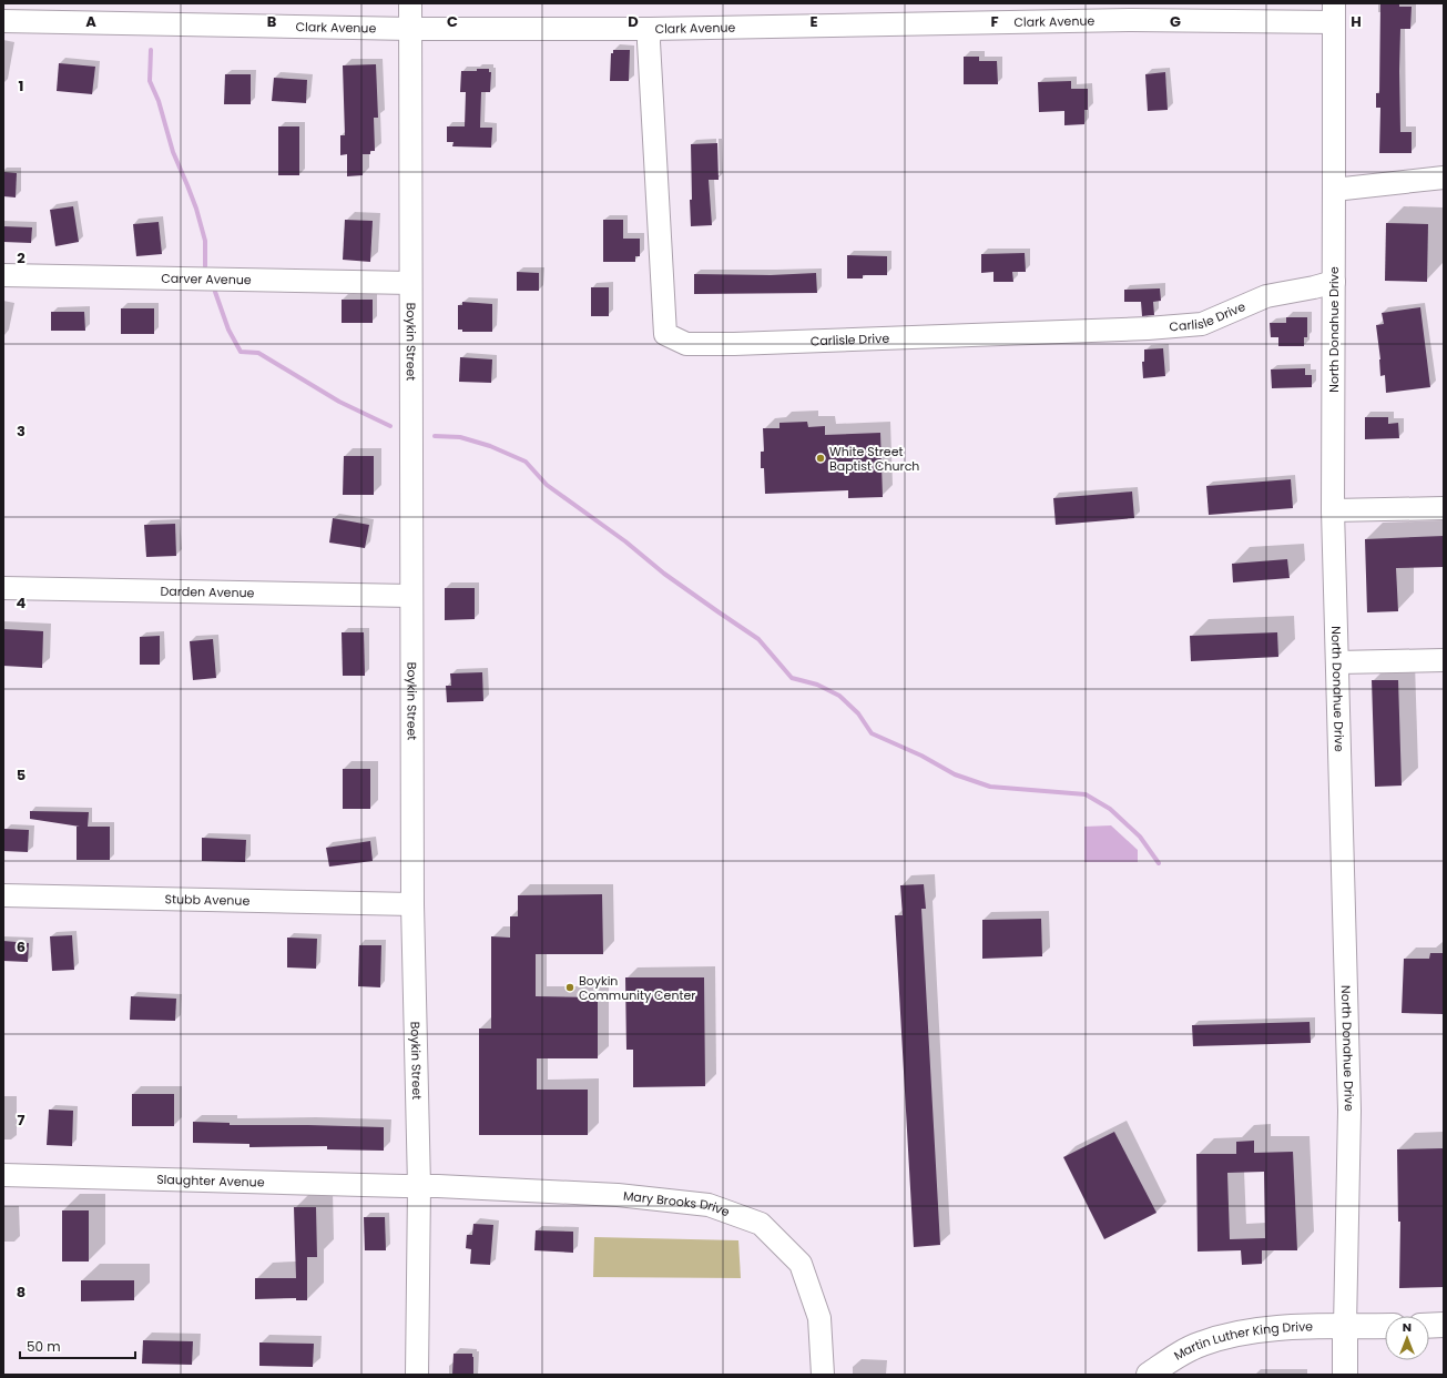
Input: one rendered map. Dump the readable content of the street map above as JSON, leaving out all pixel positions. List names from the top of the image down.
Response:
{
  "streets": {
    "main road": ["North Donahue Drive", "Martin Luther King Drive"],
    "street": [
      "Clark Avenue",
      "Carver Avenue",
      "Carlisle Drive",
      "Boykin Street",
      "Darden Avenue",
      "Stubb Avenue",
      "Slaughter Avenue",
      "Mary Brooks Drive"
    ]
  },
  "crossings": [
    ["Clark Avenue", "Carlisle Drive"],
    ["Clark Avenue", "North Donahue Drive"],
    ["Clark Avenue", "Boykin Street"],
    ["Carver Avenue", "Boykin Street"],
    ["Carlisle Drive", "North Donahue Drive"],
    ["North Donahue Drive", "Martin Luther King Drive"],
    ["Boykin Street", "Darden Avenue"],
    ["Boykin Street", "Stubb Avenue"],
    ["Boykin Street", "Slaughter Avenue"],
    ["Boykin Street", "Mary Brooks Drive"],
    ["Slaughter Avenue", "Mary Brooks Drive"]
  ],
  "places": ["White Street Baptist Church", "Boykin Community Center"],
  "scale_bar": "50 m",
  "north": "top",
  "grid": {
    "columns": [
      "A",
      "B",
      "C",
      "D",
      "E",
      "F",
      "G",
      "H"
    ],
    "rows": [
      "1",
      "2",
      "3",
      "4",
      "5",
      "6",
      "7",
      "8"
    ]
  }
}
